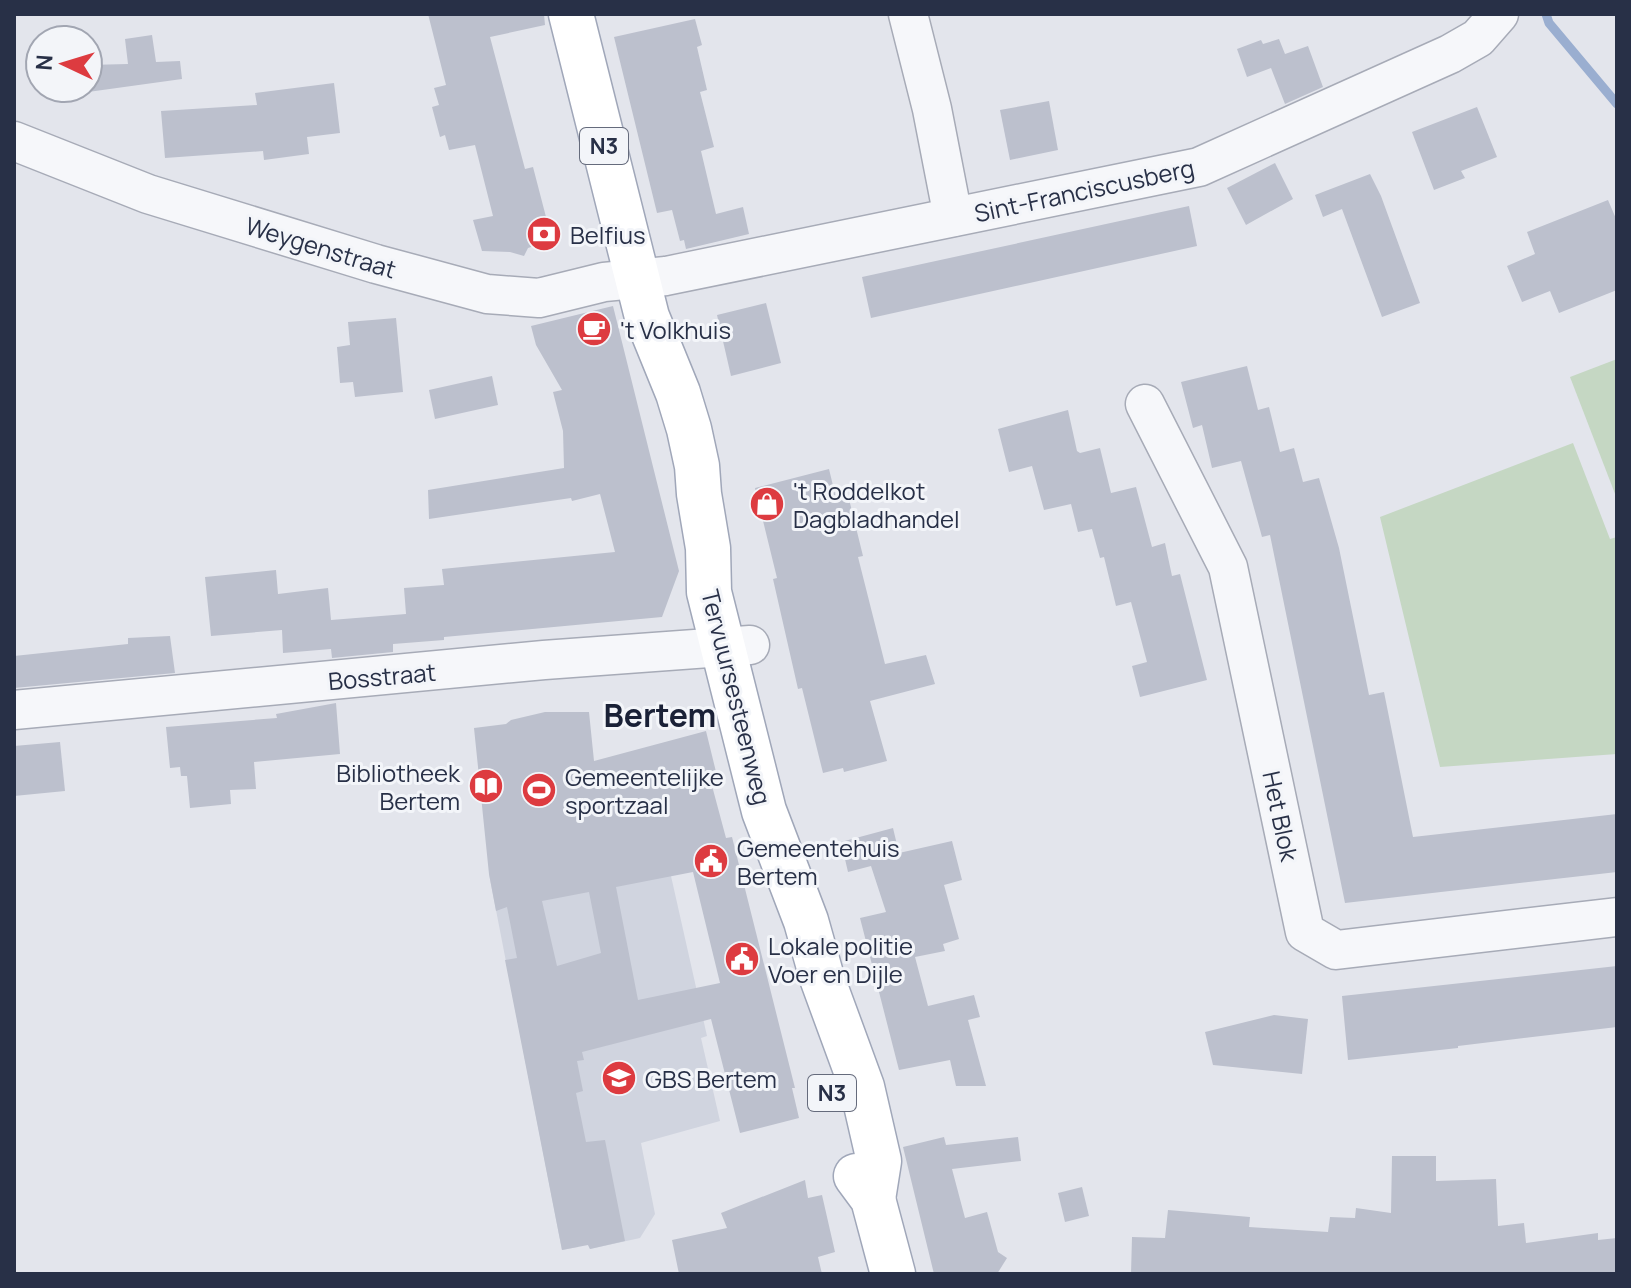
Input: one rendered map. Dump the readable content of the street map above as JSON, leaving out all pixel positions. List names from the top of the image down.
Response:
{
  "streets": {
    "main road": ["N3", "Tervuursesteenweg"],
    "street": [
      "Sint-Franciscusberg",
      "Weygenstraat",
      "Bosstraat",
      "Het Blok"
    ]
  },
  "crossings": [
    ["Sint-Franciscusberg", "Weygenstraat"],
    ["Sint-Franciscusberg", "Tervuursesteenweg"],
    ["Weygenstraat", "Tervuursesteenweg"],
    ["Bosstraat", "Tervuursesteenweg"]
  ],
  "districts": ["Bertem"],
  "places": {
    "bank": ["Belfius"],
    "cafe": ["'t Volkhuis"],
    "shop": ["'t Roddelkot Dagbladhandel"],
    "library": ["Bibliotheek Bertem"],
    "sports": ["Gemeentelijke sportzaal"],
    "public building": ["Gemeentehuis Bertem", "Lokale politie Voer en Dijle"],
    "school or university": ["GBS Bertem"]
  },
  "north": "left"
}
